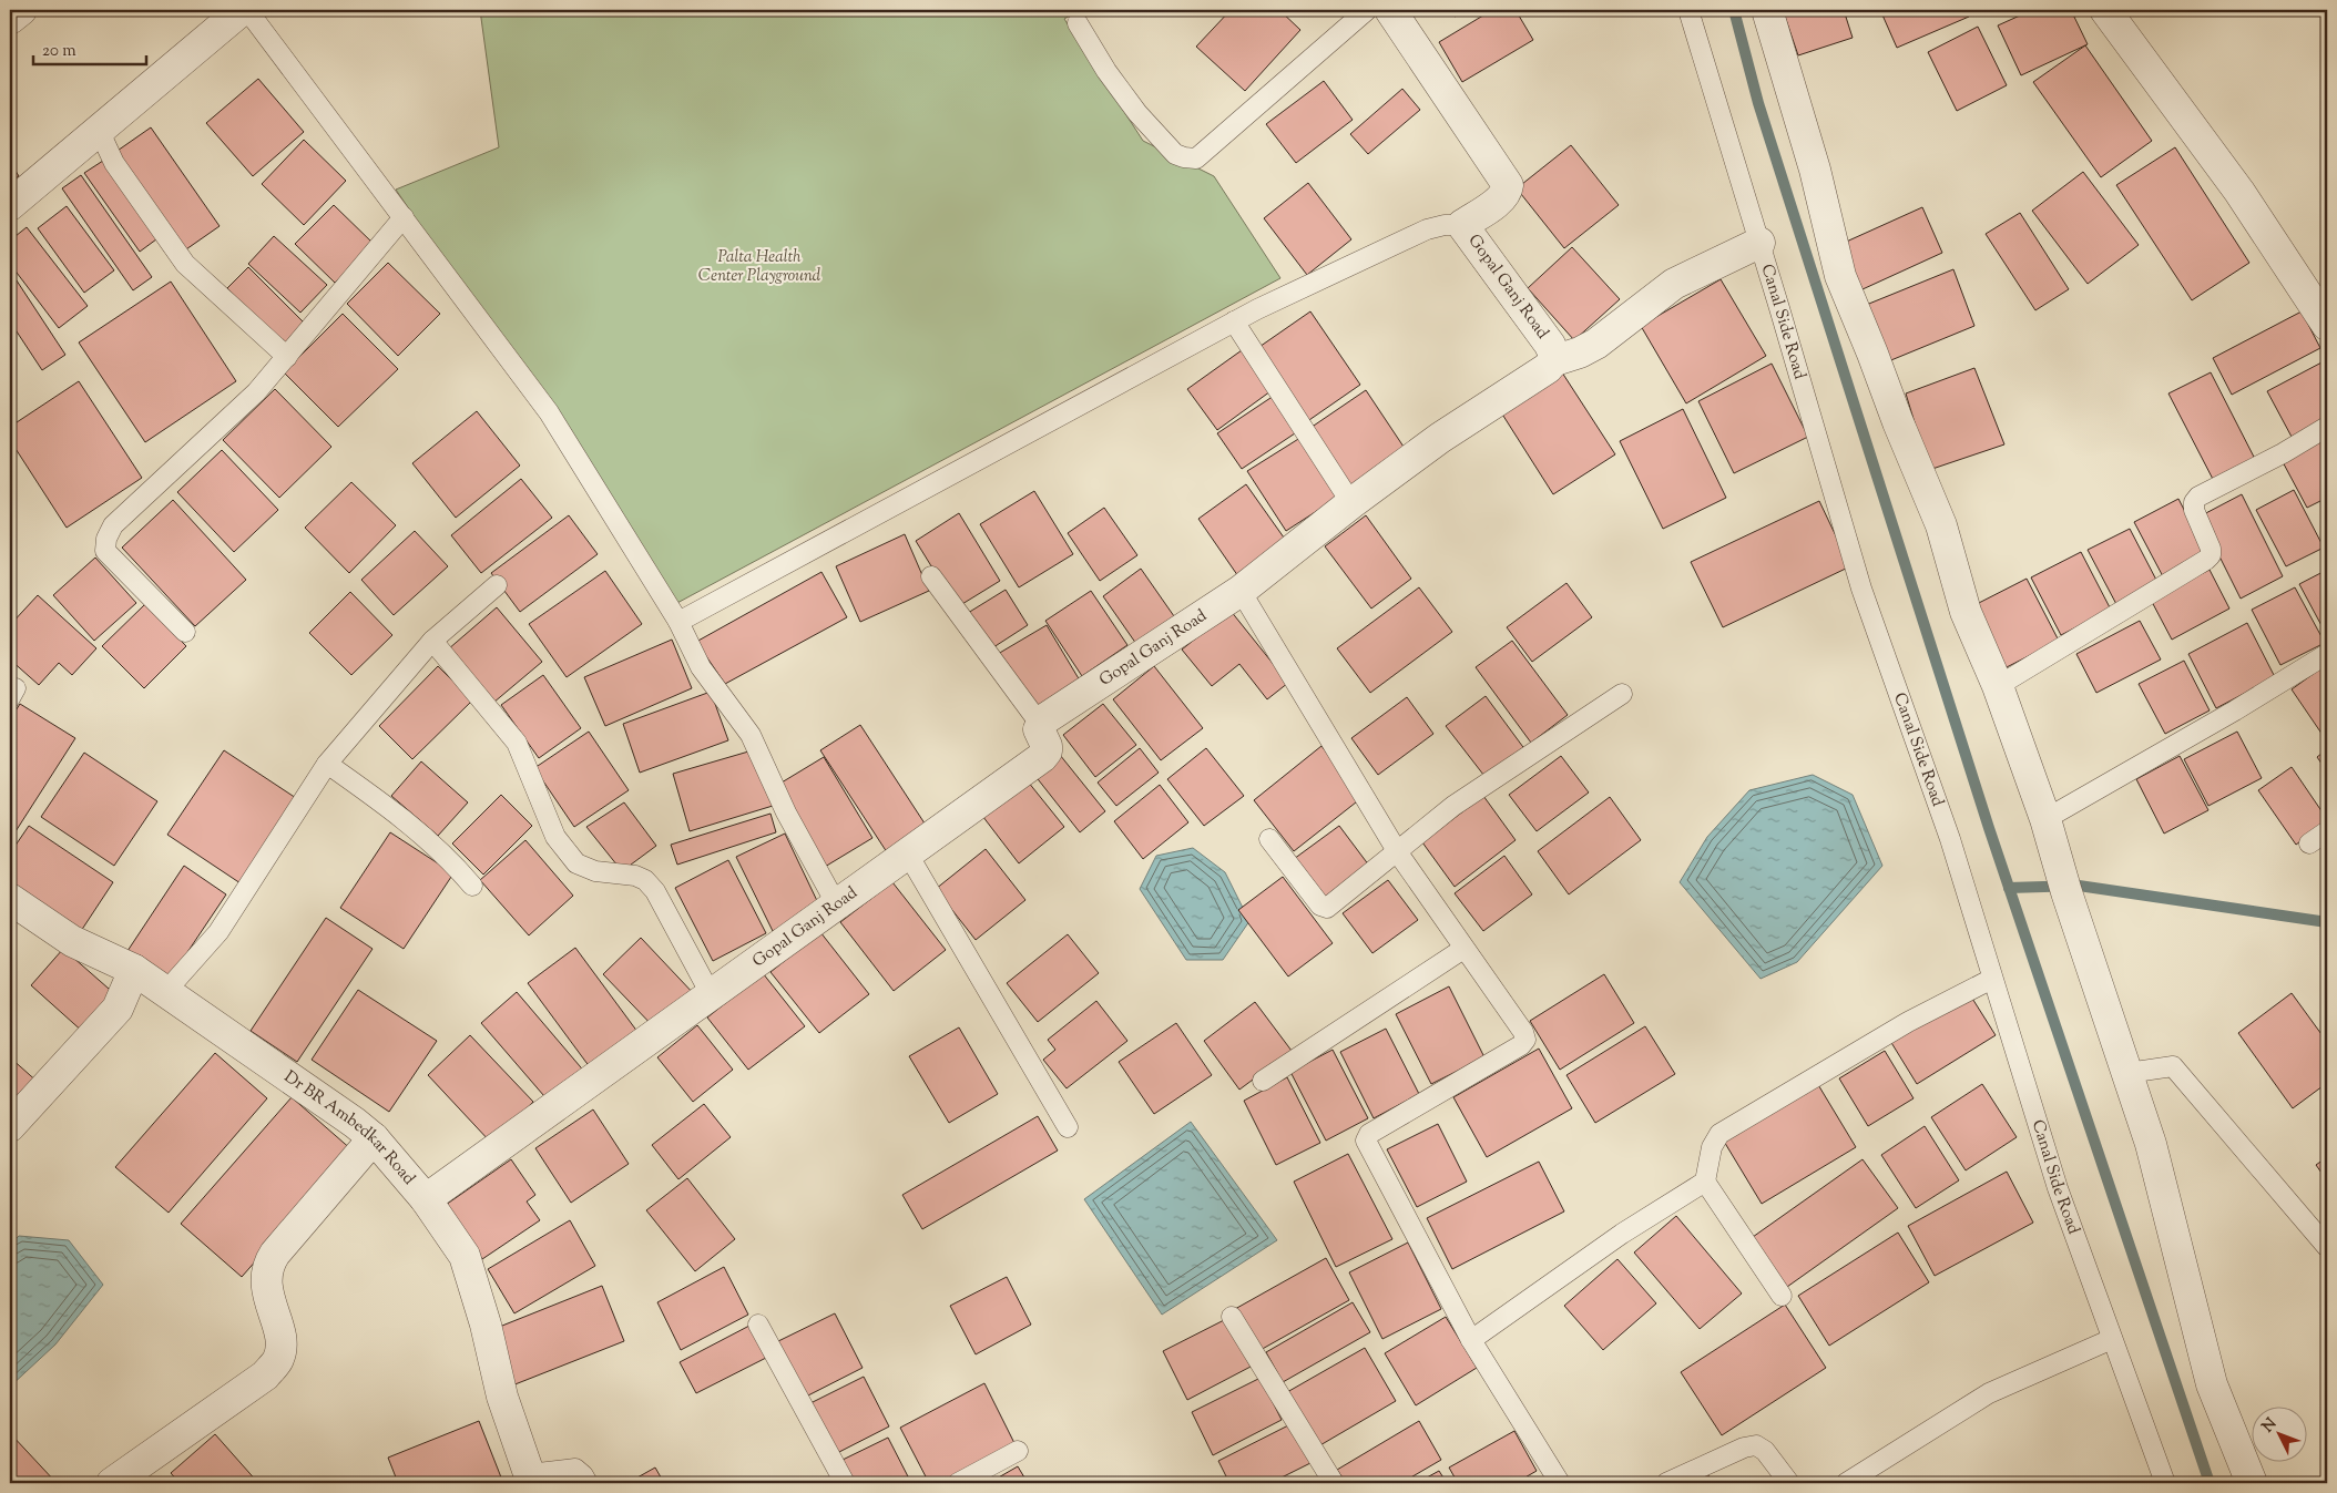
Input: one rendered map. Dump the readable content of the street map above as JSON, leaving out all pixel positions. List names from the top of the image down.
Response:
{
  "streets": {
    "street": ["Gopal Ganj Road", "Dr BR Ambedkar Road"],
    "lane": ["Canal Side Road"]
  },
  "crossings": [
    ["Gopal Ganj Road", "Dr BR Ambedkar Road"]
  ],
  "parks": ["Palta Health Center Playground"],
  "scale_bar": "20 m",
  "north": "top left"
}
